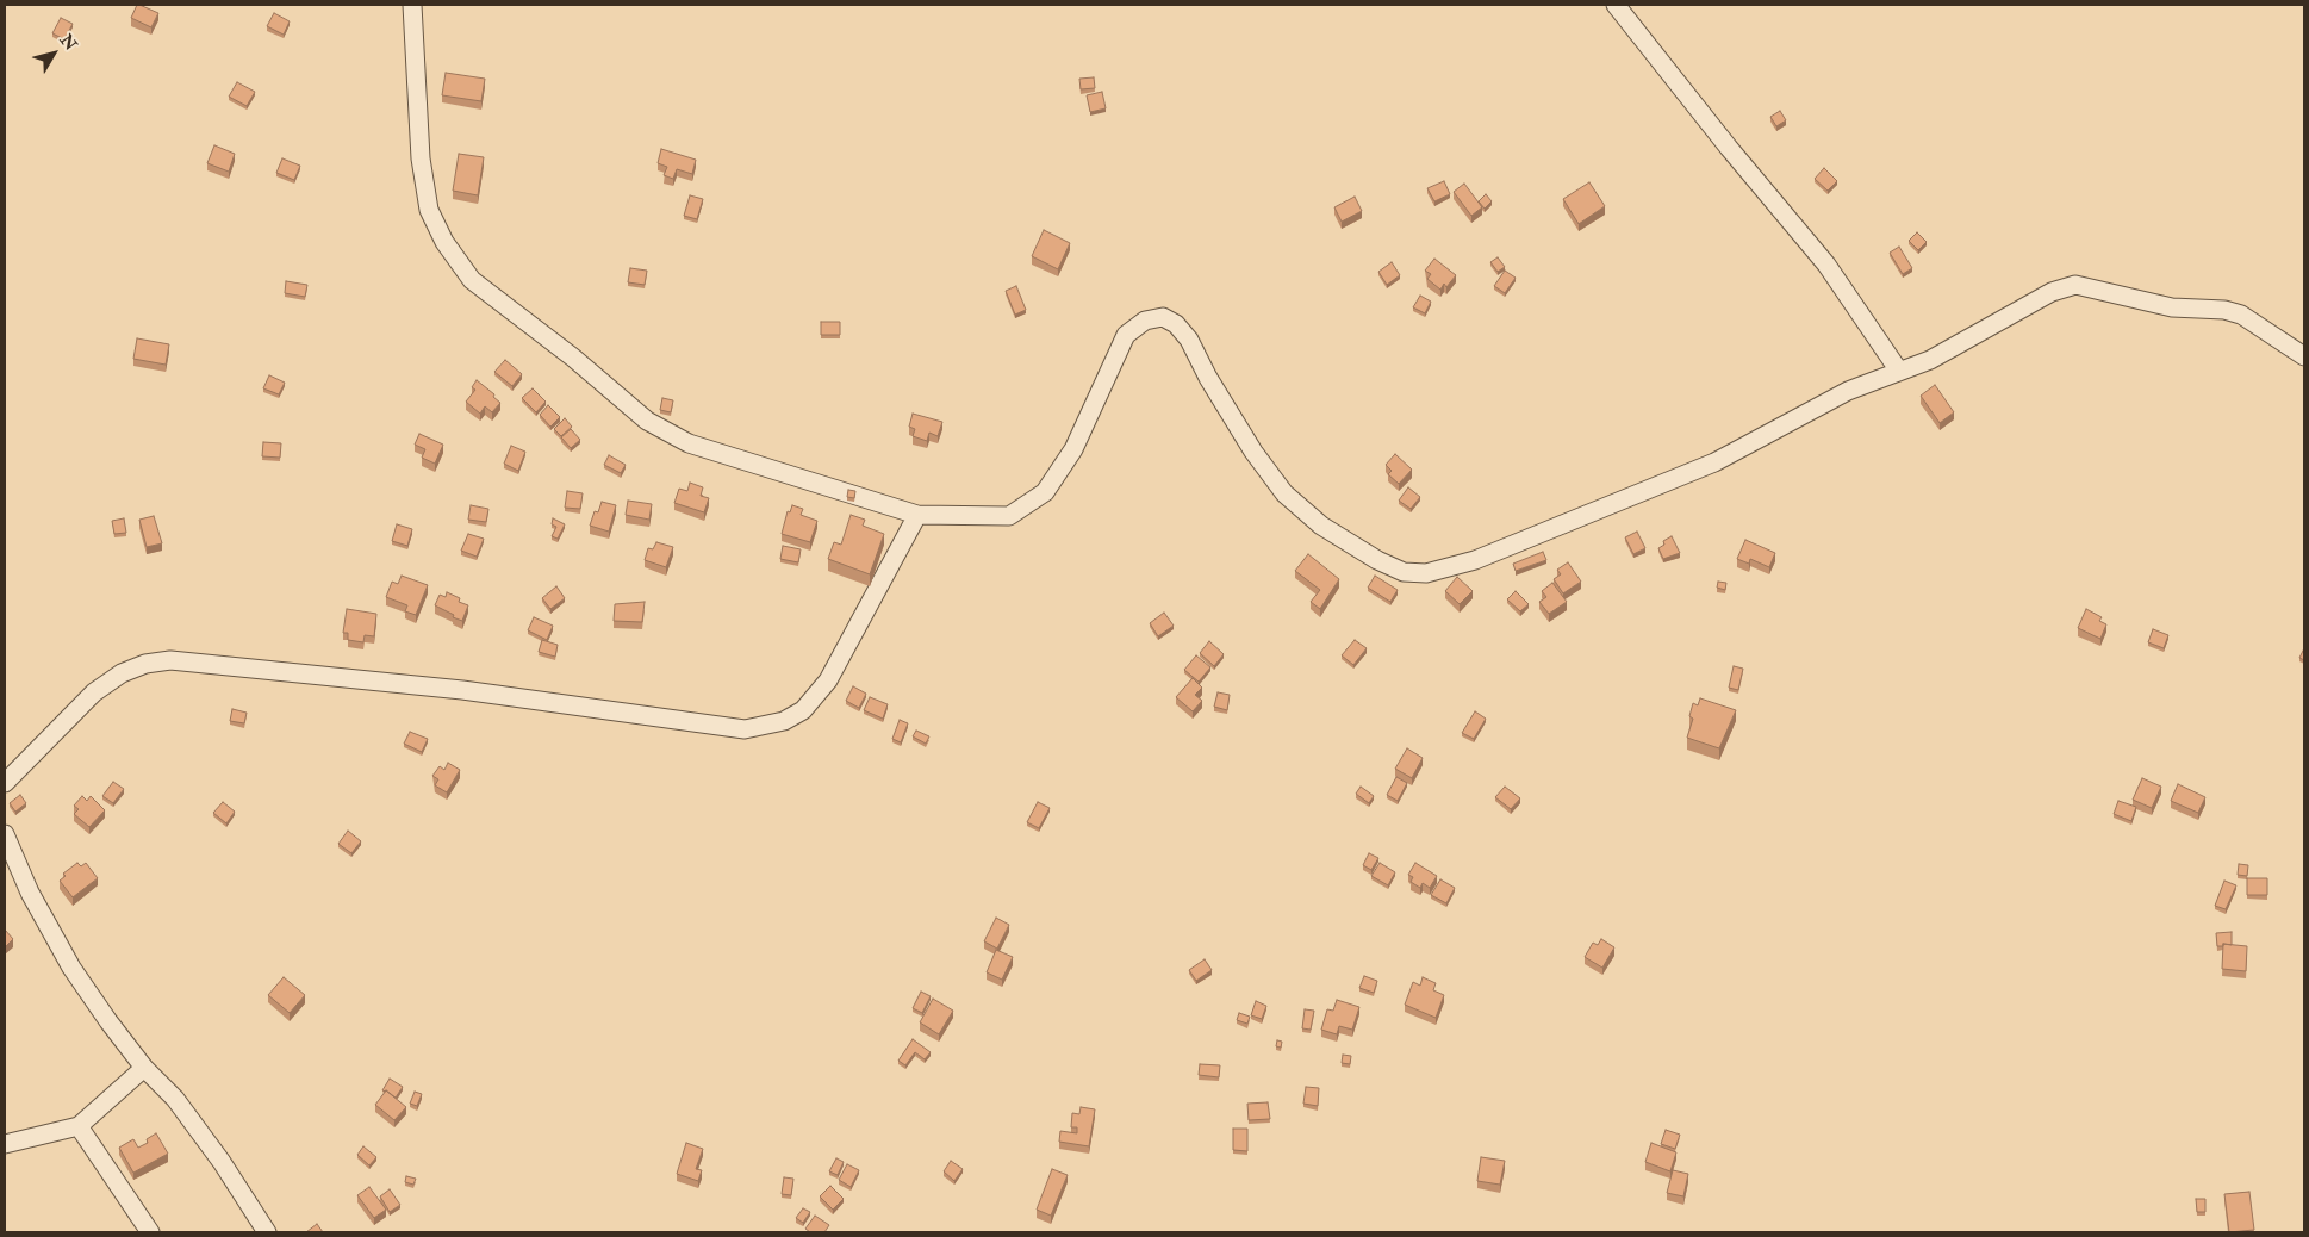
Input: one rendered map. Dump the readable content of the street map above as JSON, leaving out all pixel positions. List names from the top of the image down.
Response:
{
  "north": "top right"
}
